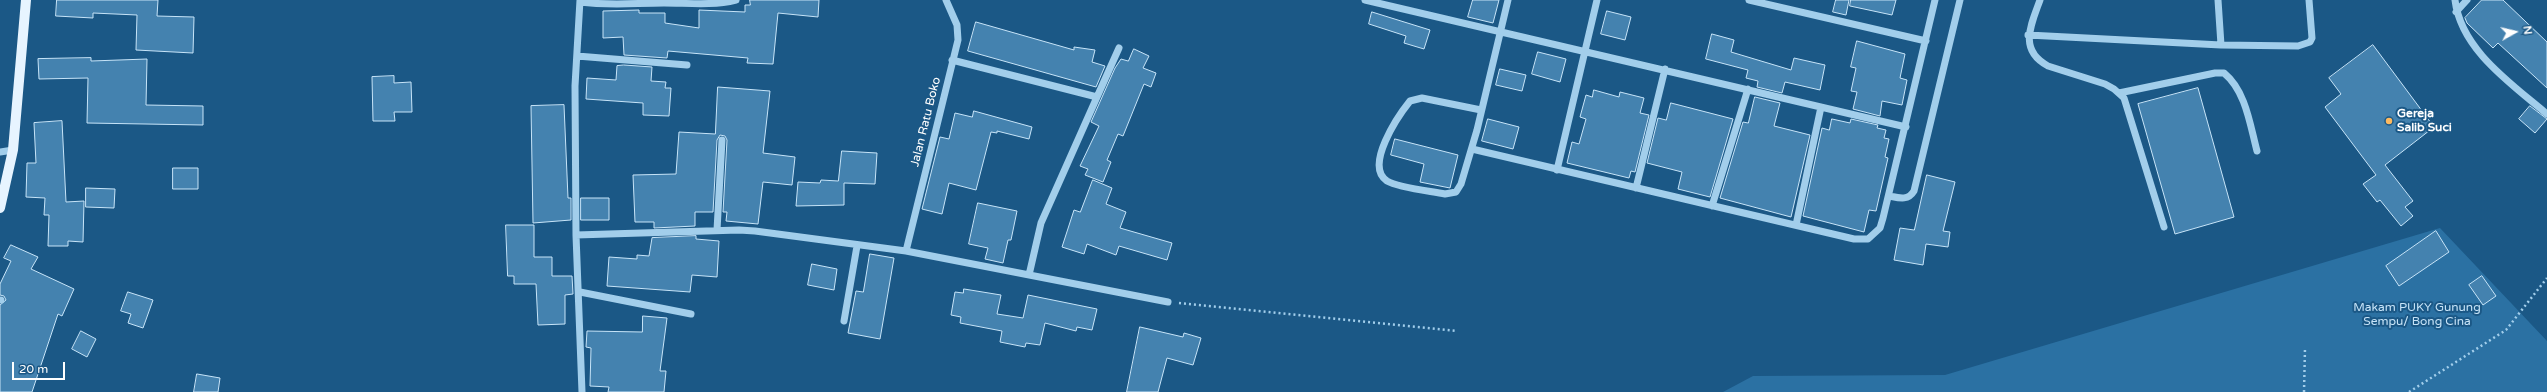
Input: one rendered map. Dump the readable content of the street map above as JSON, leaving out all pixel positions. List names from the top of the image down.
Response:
{
  "streets": {
    "street": ["Jalan Ratu Boko"]
  },
  "parks": ["Makam PUKY Gunung Sempu/ Bong Cina"],
  "places": ["Gereja Salib Suci"],
  "scale_bar": "20 m",
  "north": "right"
}
